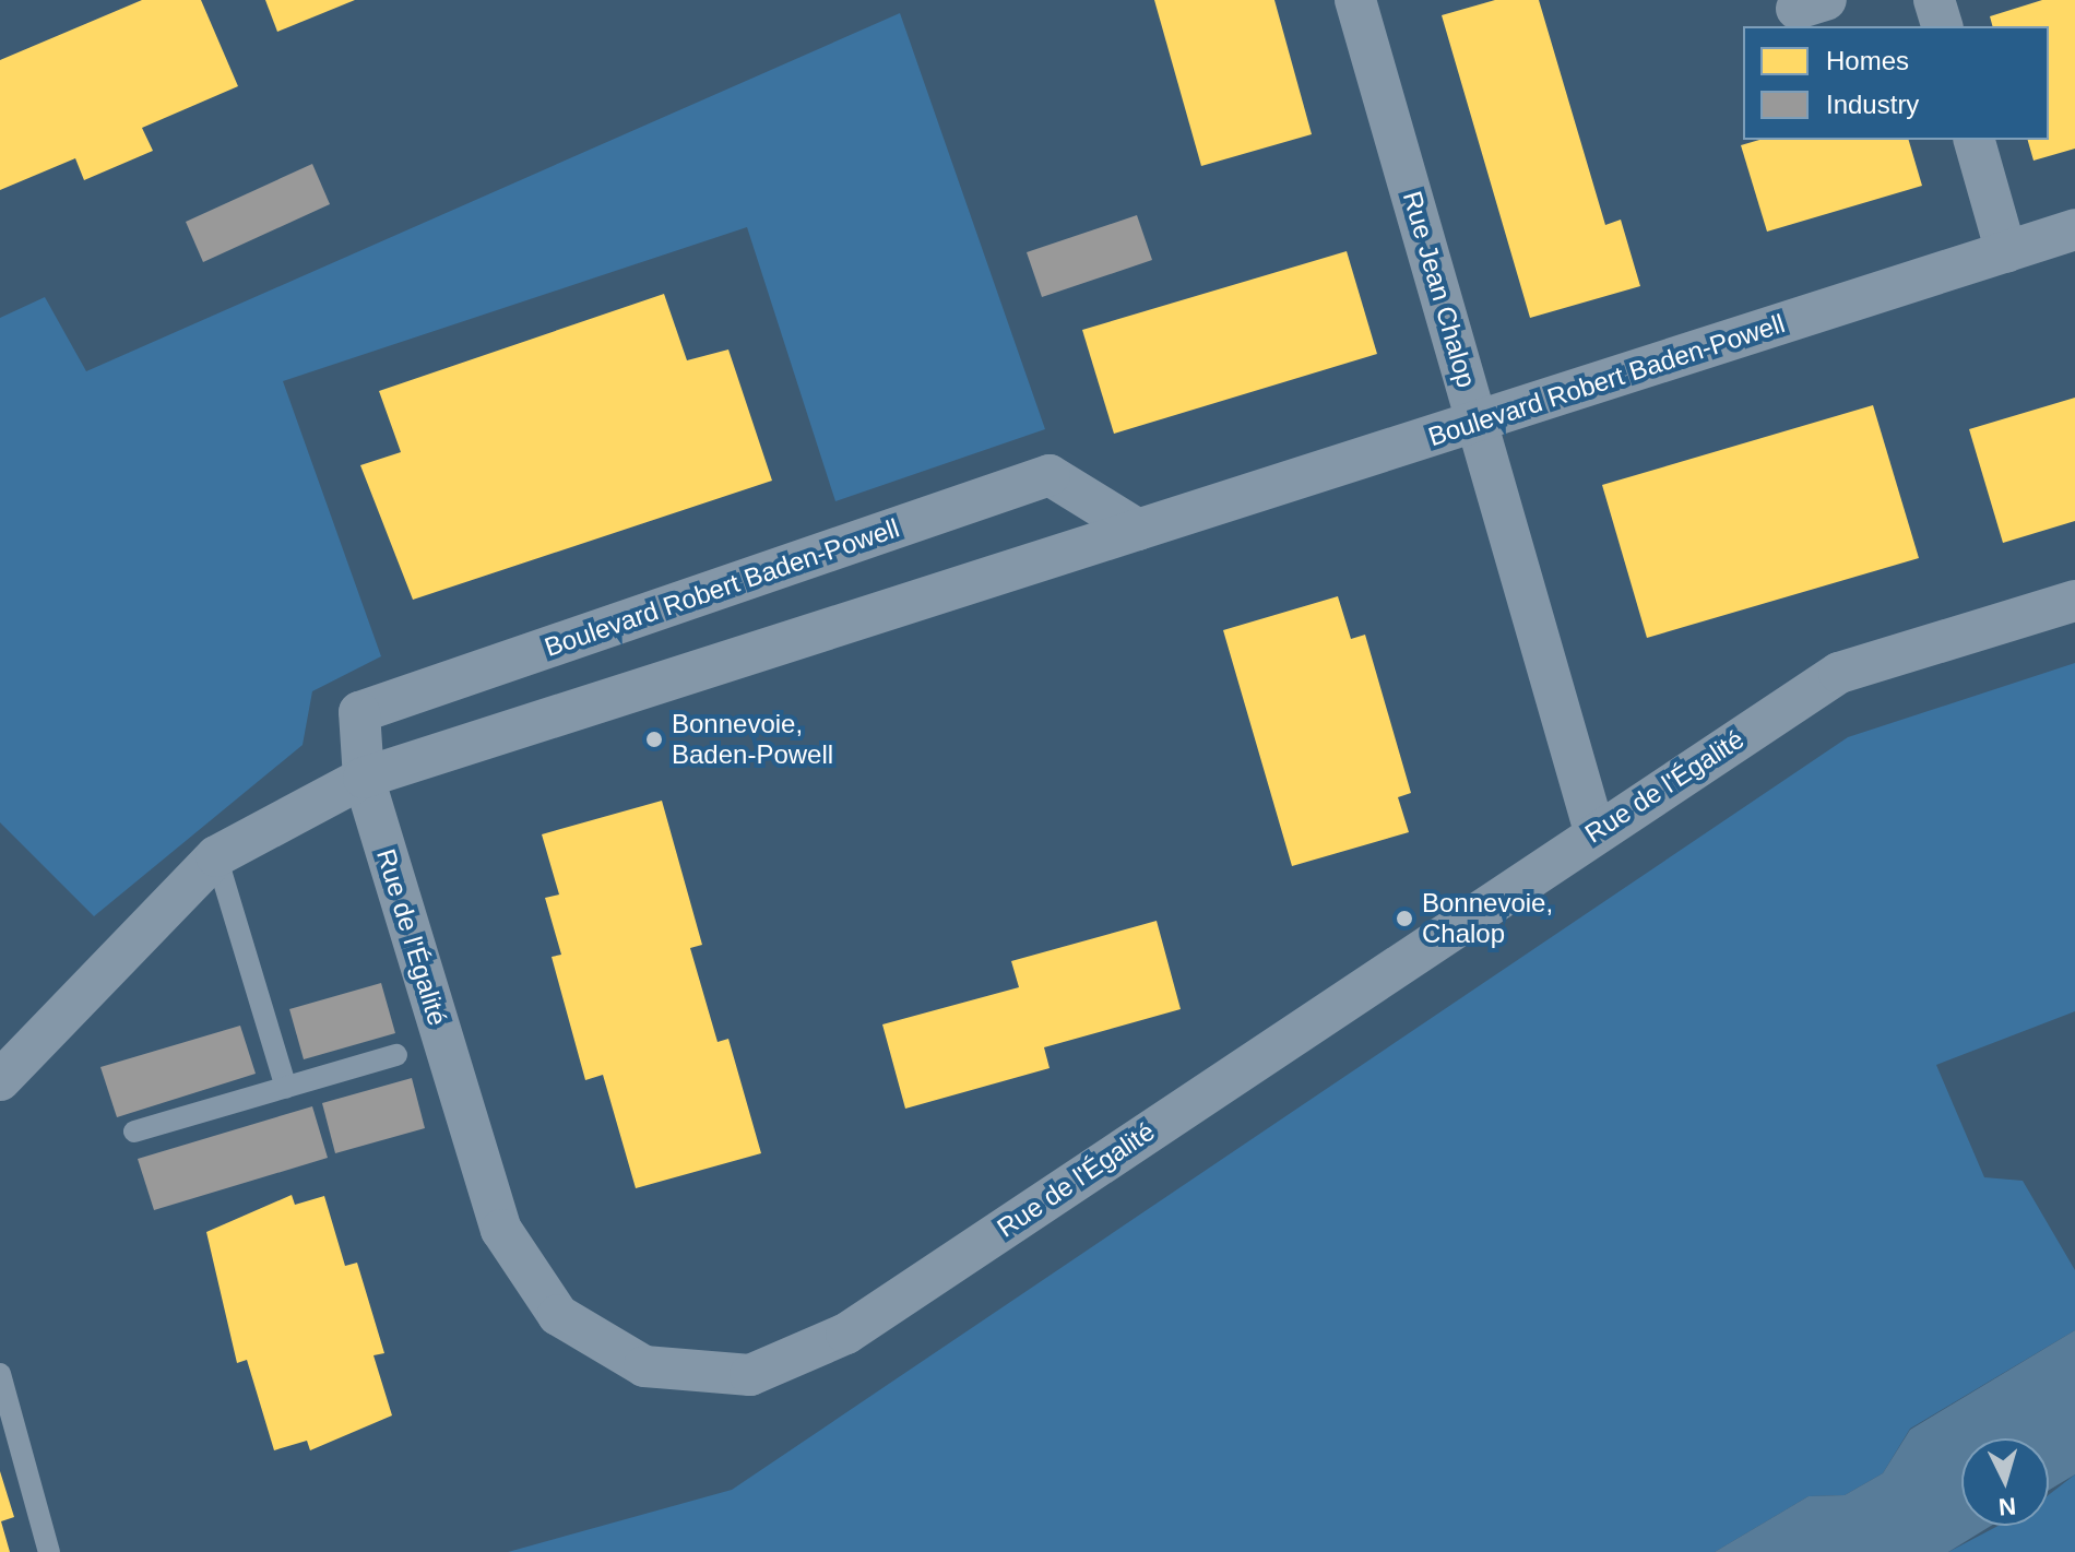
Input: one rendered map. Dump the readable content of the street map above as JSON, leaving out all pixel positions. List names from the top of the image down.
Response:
{
  "streets": {
    "street": ["Rue Jean Chalop", "Boulevard Robert Baden-Powell", "Rue de l'Égalité"]
  },
  "crossings": [
    ["Rue Jean Chalop", "Boulevard Robert Baden-Powell"],
    ["Rue Jean Chalop", "Rue de l'Égalité"],
    ["Boulevard Robert Baden-Powell", "Rue de l'Égalité"]
  ],
  "places": ["Bonnevoie, Baden-Powell", "Bonnevoie, Chalop"],
  "legend": ["Homes", "Industry"],
  "north": "bottom"
}
